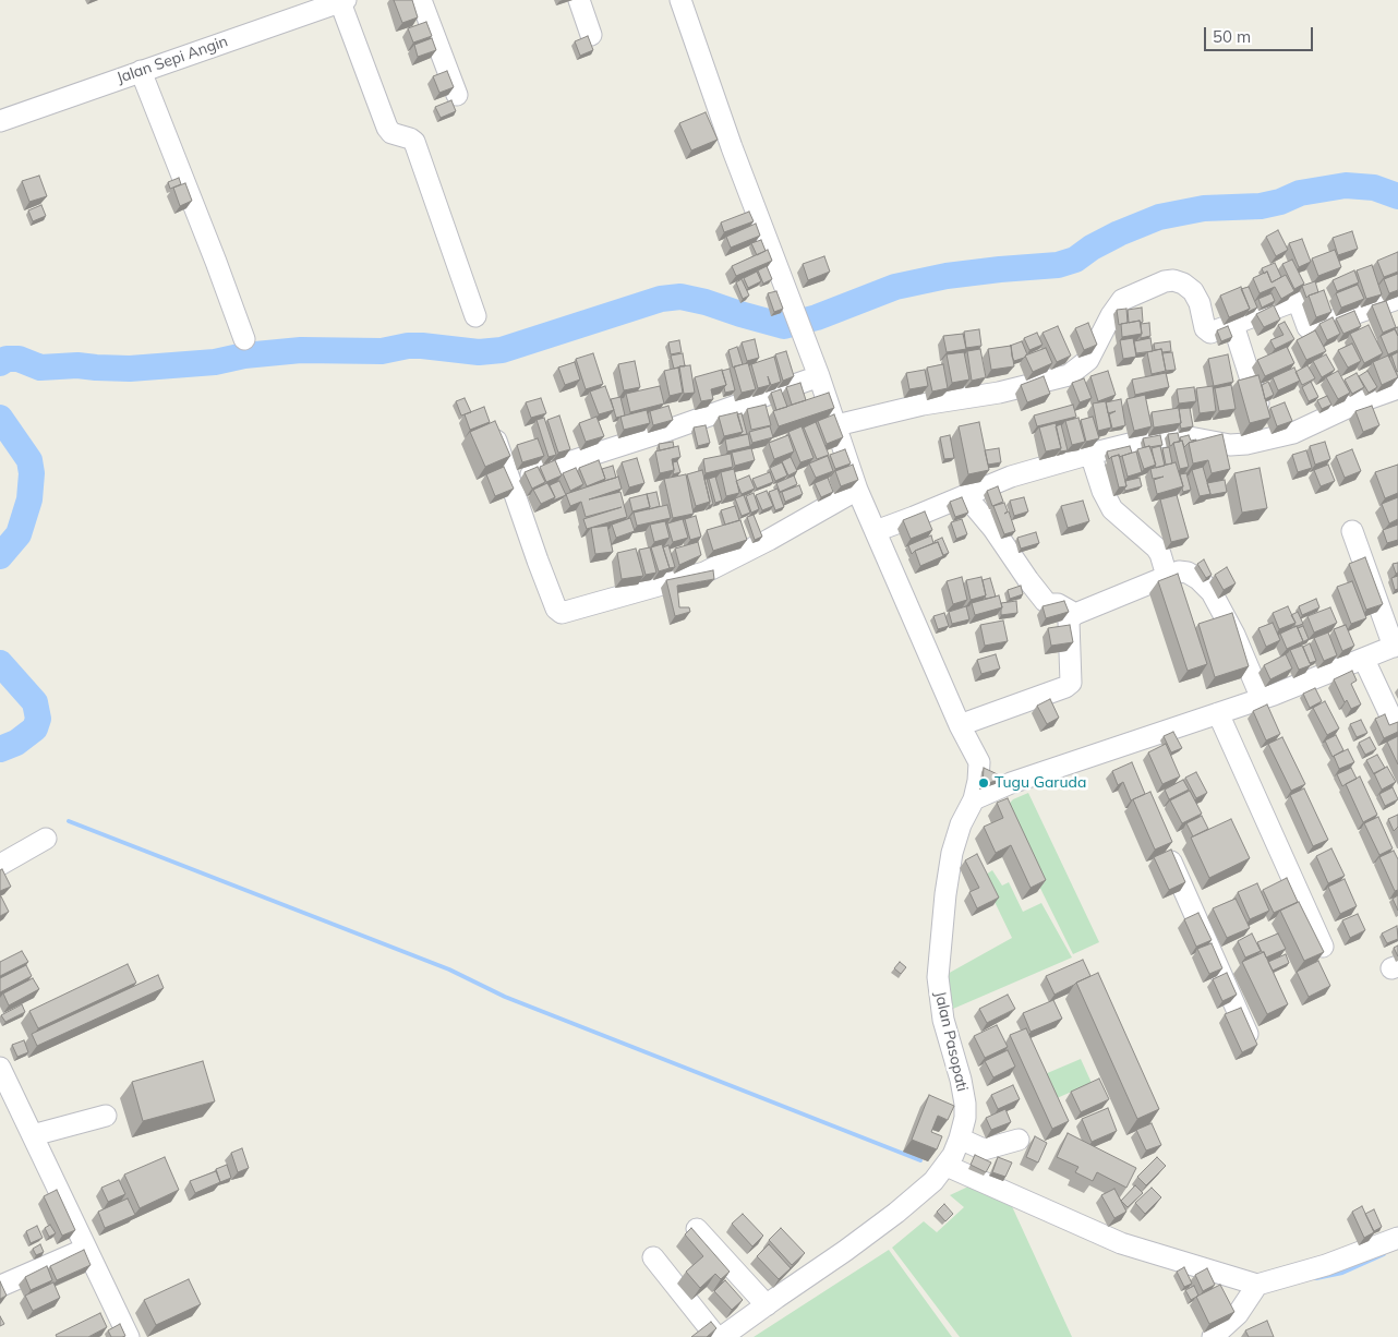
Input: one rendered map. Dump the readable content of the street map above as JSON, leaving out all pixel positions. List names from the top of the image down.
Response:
{
  "streets": {
    "street": ["Jalan Sepi Angin", "Jalan Pasopati"]
  },
  "places": ["Tugu Garuda"],
  "scale_bar": "50 m"
}
